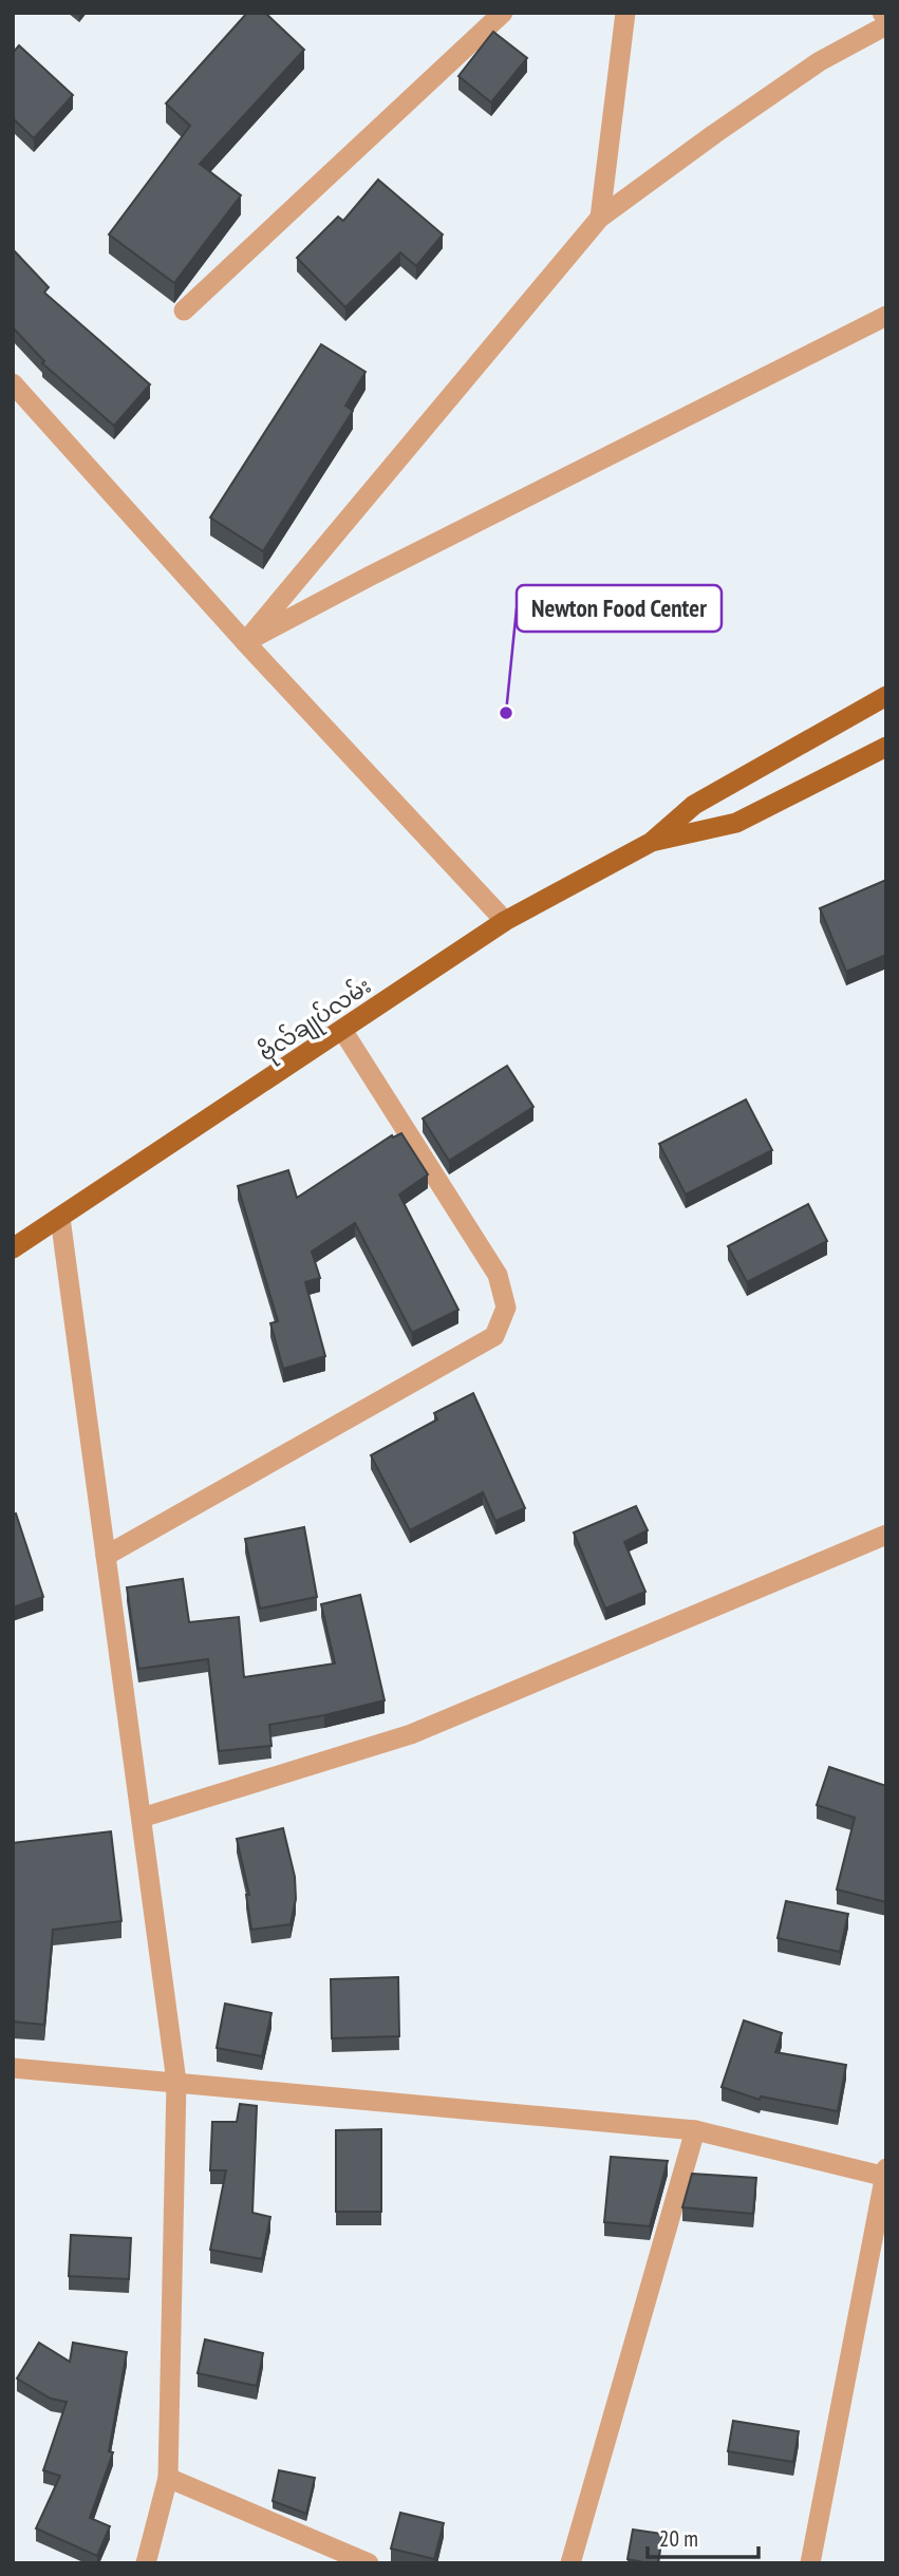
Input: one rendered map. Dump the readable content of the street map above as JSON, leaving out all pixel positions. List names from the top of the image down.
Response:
{
  "streets": {
    "main road": ["ဗိုလ်ချုပ်လမ်း"]
  },
  "places": ["Newton Food Center"],
  "scale_bar": "20 m"
}
